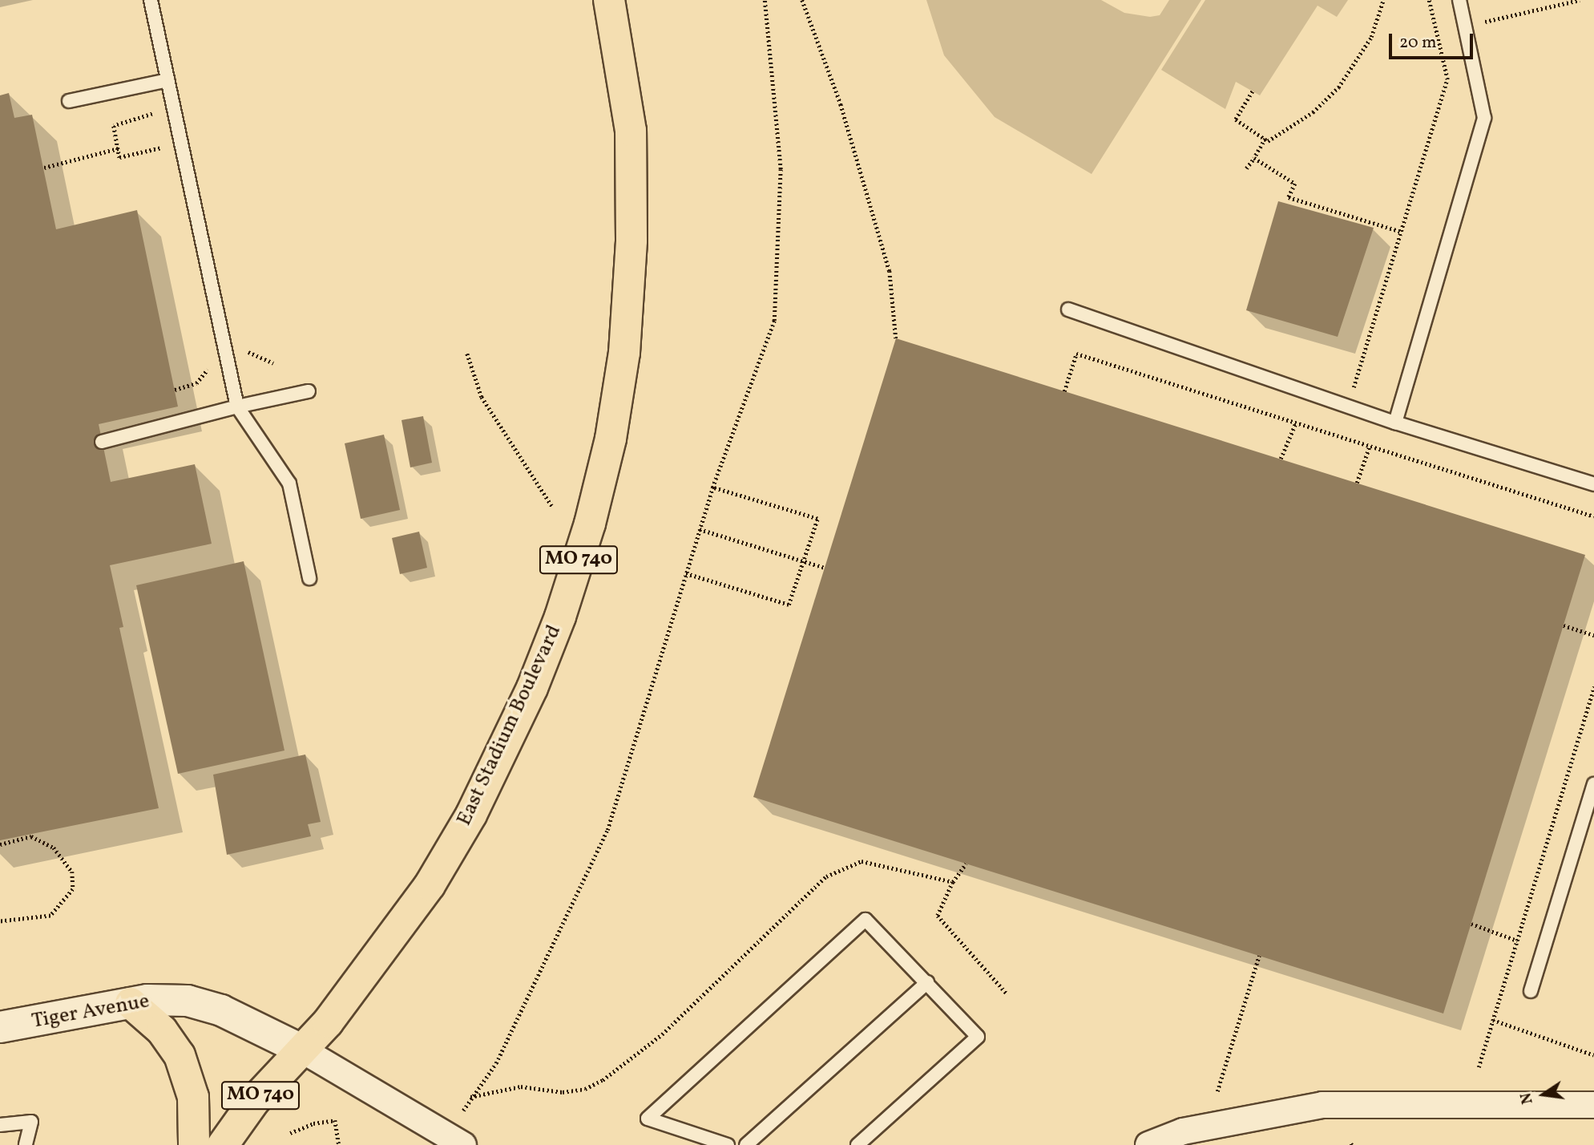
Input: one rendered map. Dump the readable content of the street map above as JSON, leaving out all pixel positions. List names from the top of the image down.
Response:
{
  "streets": {
    "main road": ["MO 740", "East Stadium Boulevard"],
    "street": ["Tiger Avenue"]
  },
  "crossings": [
    ["East Stadium Boulevard", "Tiger Avenue"]
  ],
  "scale_bar": "20 m",
  "north": "left"
}
